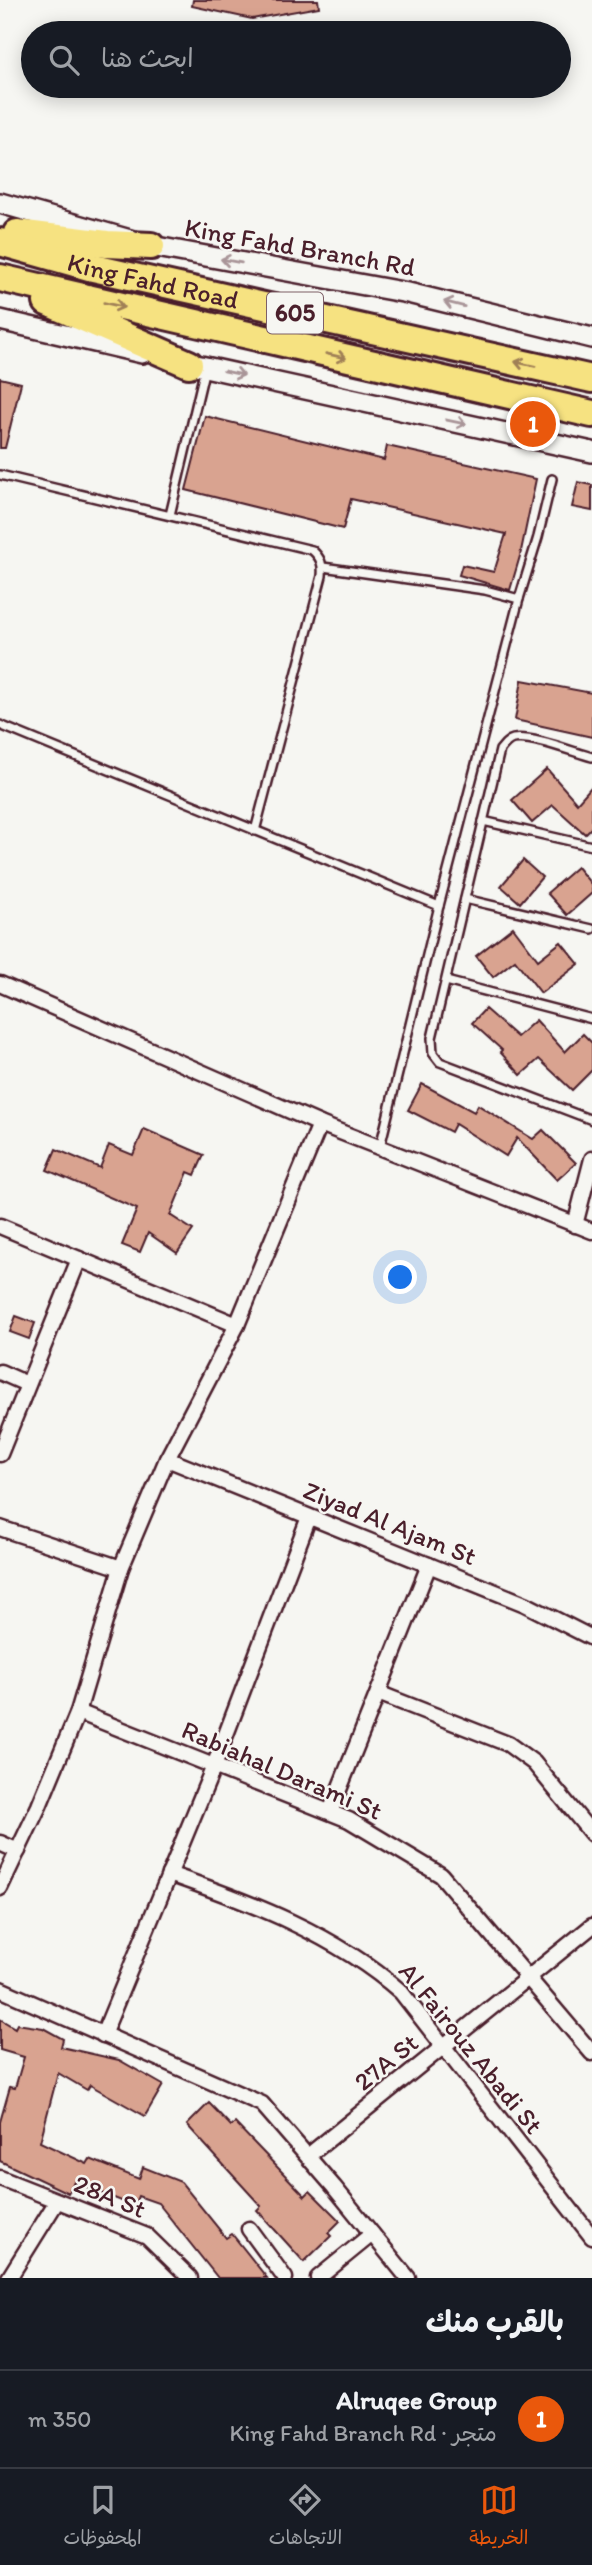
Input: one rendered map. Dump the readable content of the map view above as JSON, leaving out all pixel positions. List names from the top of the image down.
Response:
{
  "streets": {
    "highway": ["King Fahd Road", "605"],
    "main road": ["King Fahd Branch Rd"],
    "street": [
      "Ziyad Al Ajam St",
      "Rabiahal Darami St",
      "Al Fairouz Abadi St",
      "27A St",
      "28A St"
    ]
  },
  "crossings": [
    ["Rabiahal Darami St", "27A St"],
    ["Al Fairouz Abadi St", "27A St"]
  ],
  "page": {
    "search": "ابحث هنا",
    "pins": "1",
    "heading": "بالقرب منك",
    "list": [
      {
        "mark": "1",
        "name": "Alruqee Group",
        "note": "متجر · King Fahd Branch Rd",
        "value": "350 m"
      }
    ],
    "nav": ["الخريطة", "الاتجاهات", "المحفوظات"]
  }
}
